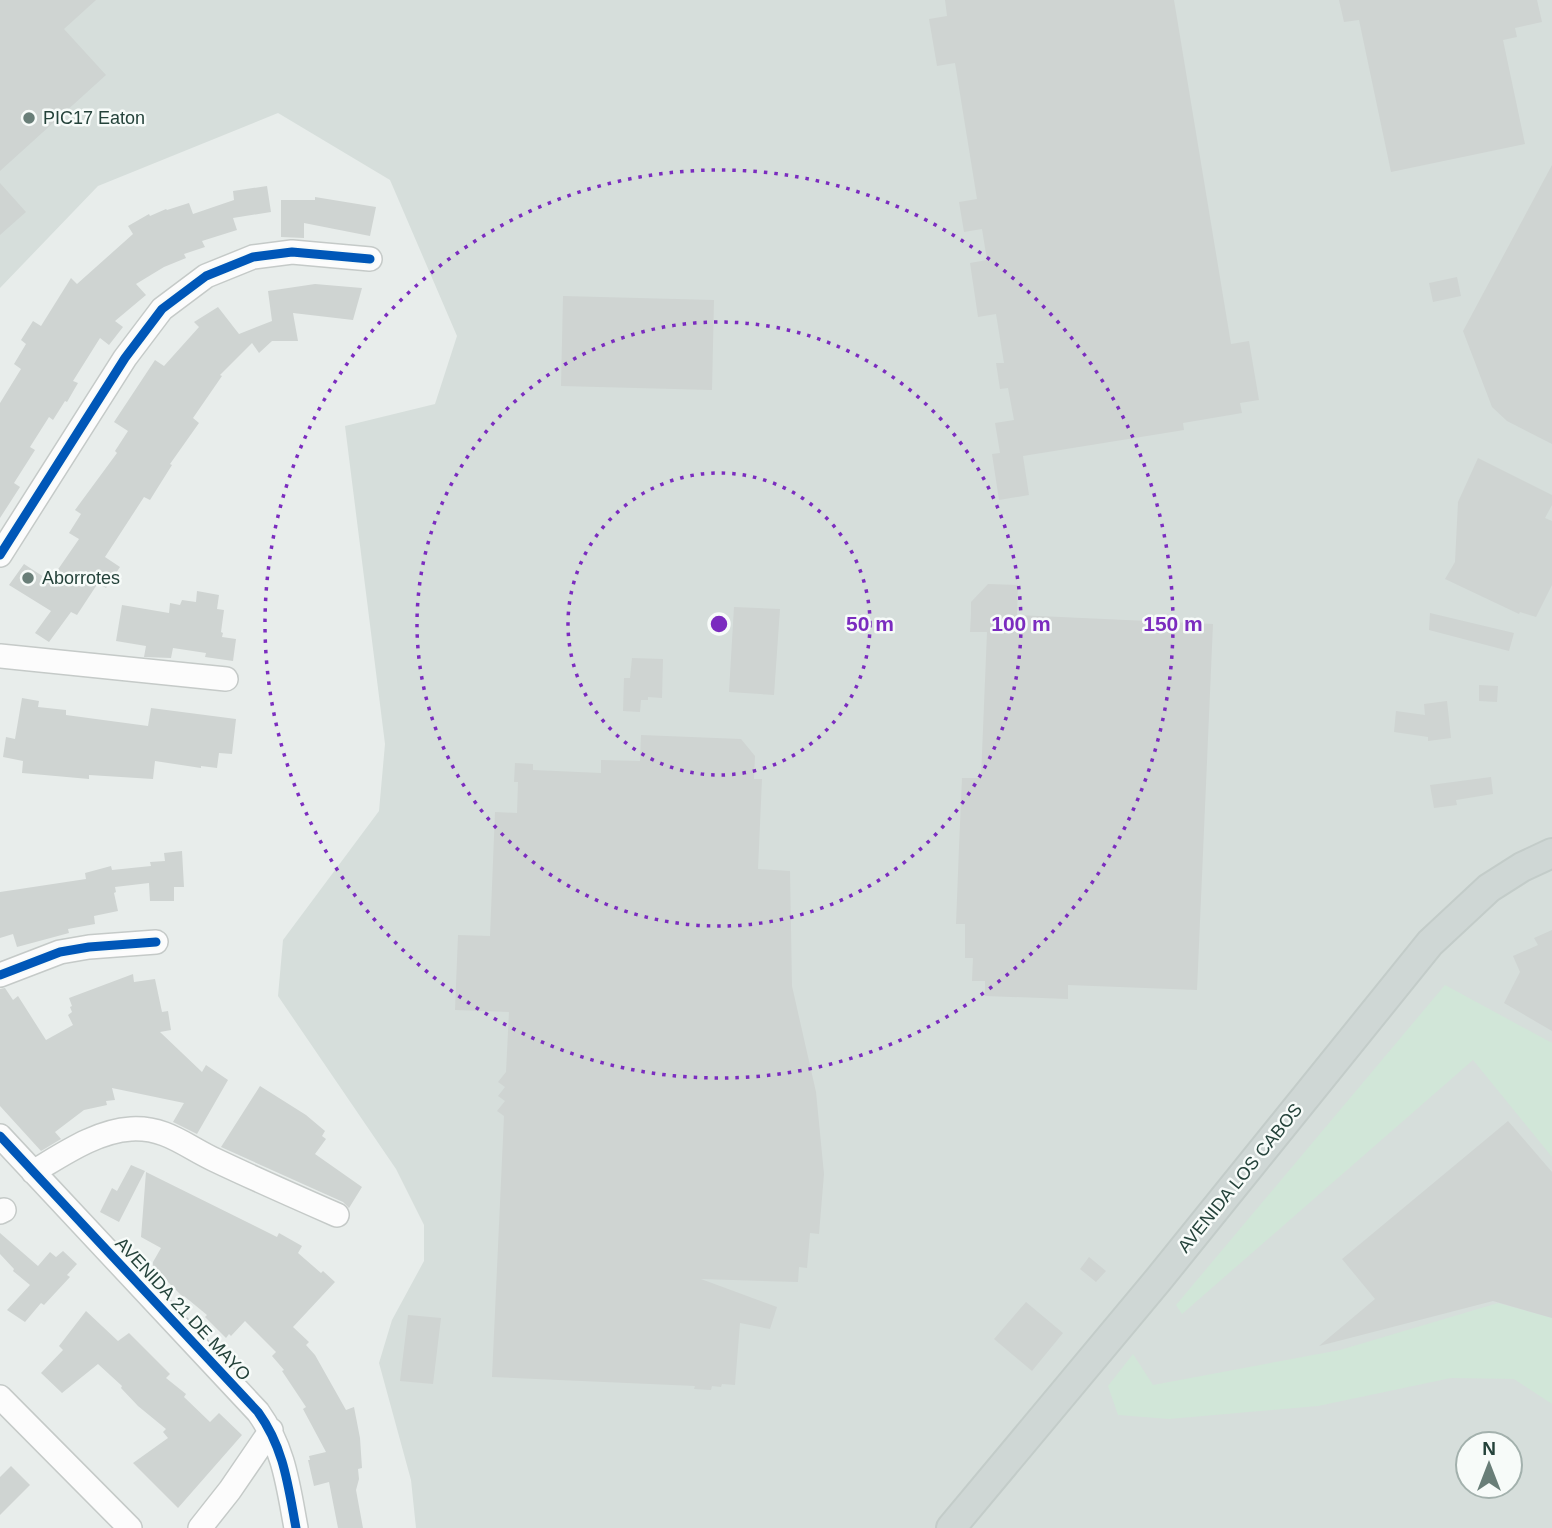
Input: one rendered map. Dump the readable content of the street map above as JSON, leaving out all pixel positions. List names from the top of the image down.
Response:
{
  "streets": {
    "main road": ["AVENIDA LOS CABOS"],
    "street": ["AVENIDA 21 DE MAYO"]
  },
  "places": ["PIC17 Eaton", "Aborrotes"],
  "north": "top",
  "rings": ["50 m", "100 m", "150 m"]
}
